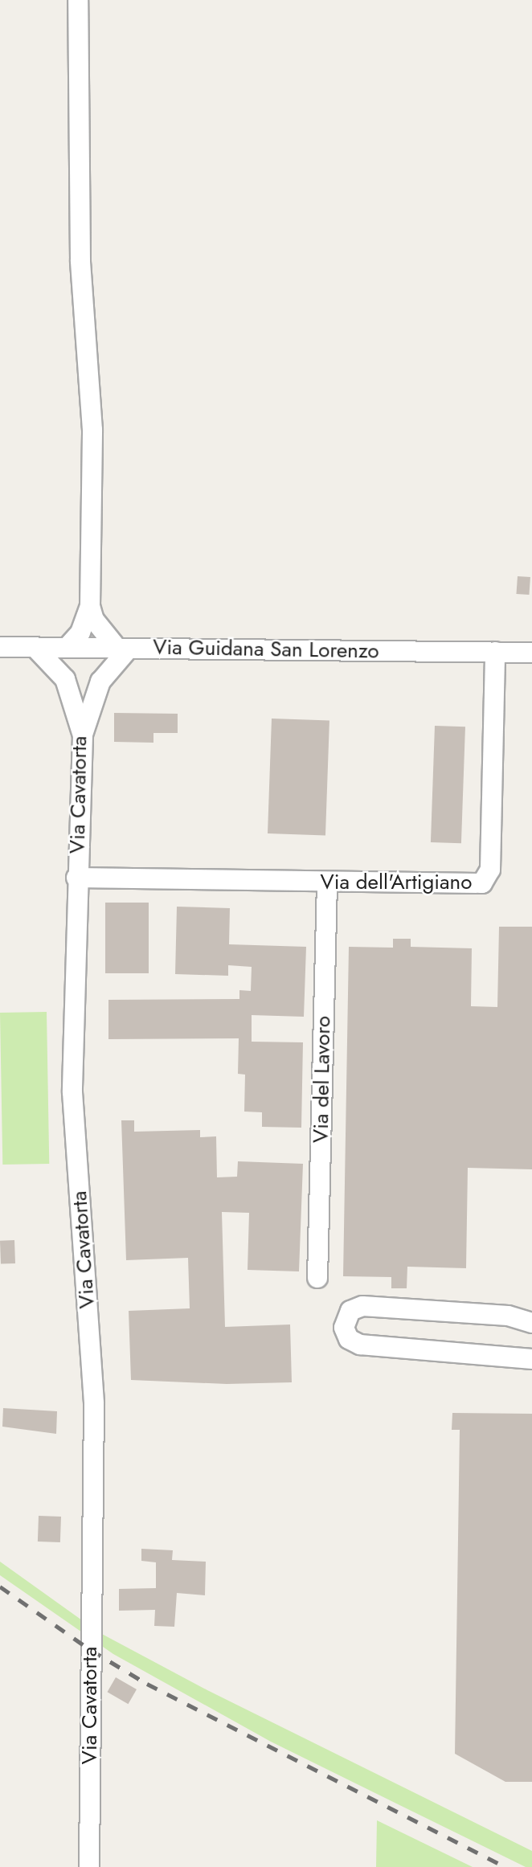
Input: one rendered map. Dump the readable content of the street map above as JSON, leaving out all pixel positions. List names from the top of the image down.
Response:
{
  "streets": {
    "street": [
      "Via Guidana San Lorenzo",
      "Via Cavatorta",
      "Via dell'Artigiano",
      "Via del Lavoro"
    ]
  },
  "crossings": [
    ["Via Guidana San Lorenzo", "Via Cavatorta"],
    ["Via Guidana San Lorenzo", "Via dell'Artigiano"],
    ["Via Cavatorta", "Via dell'Artigiano"],
    ["Via dell'Artigiano", "Via del Lavoro"]
  ]
}
